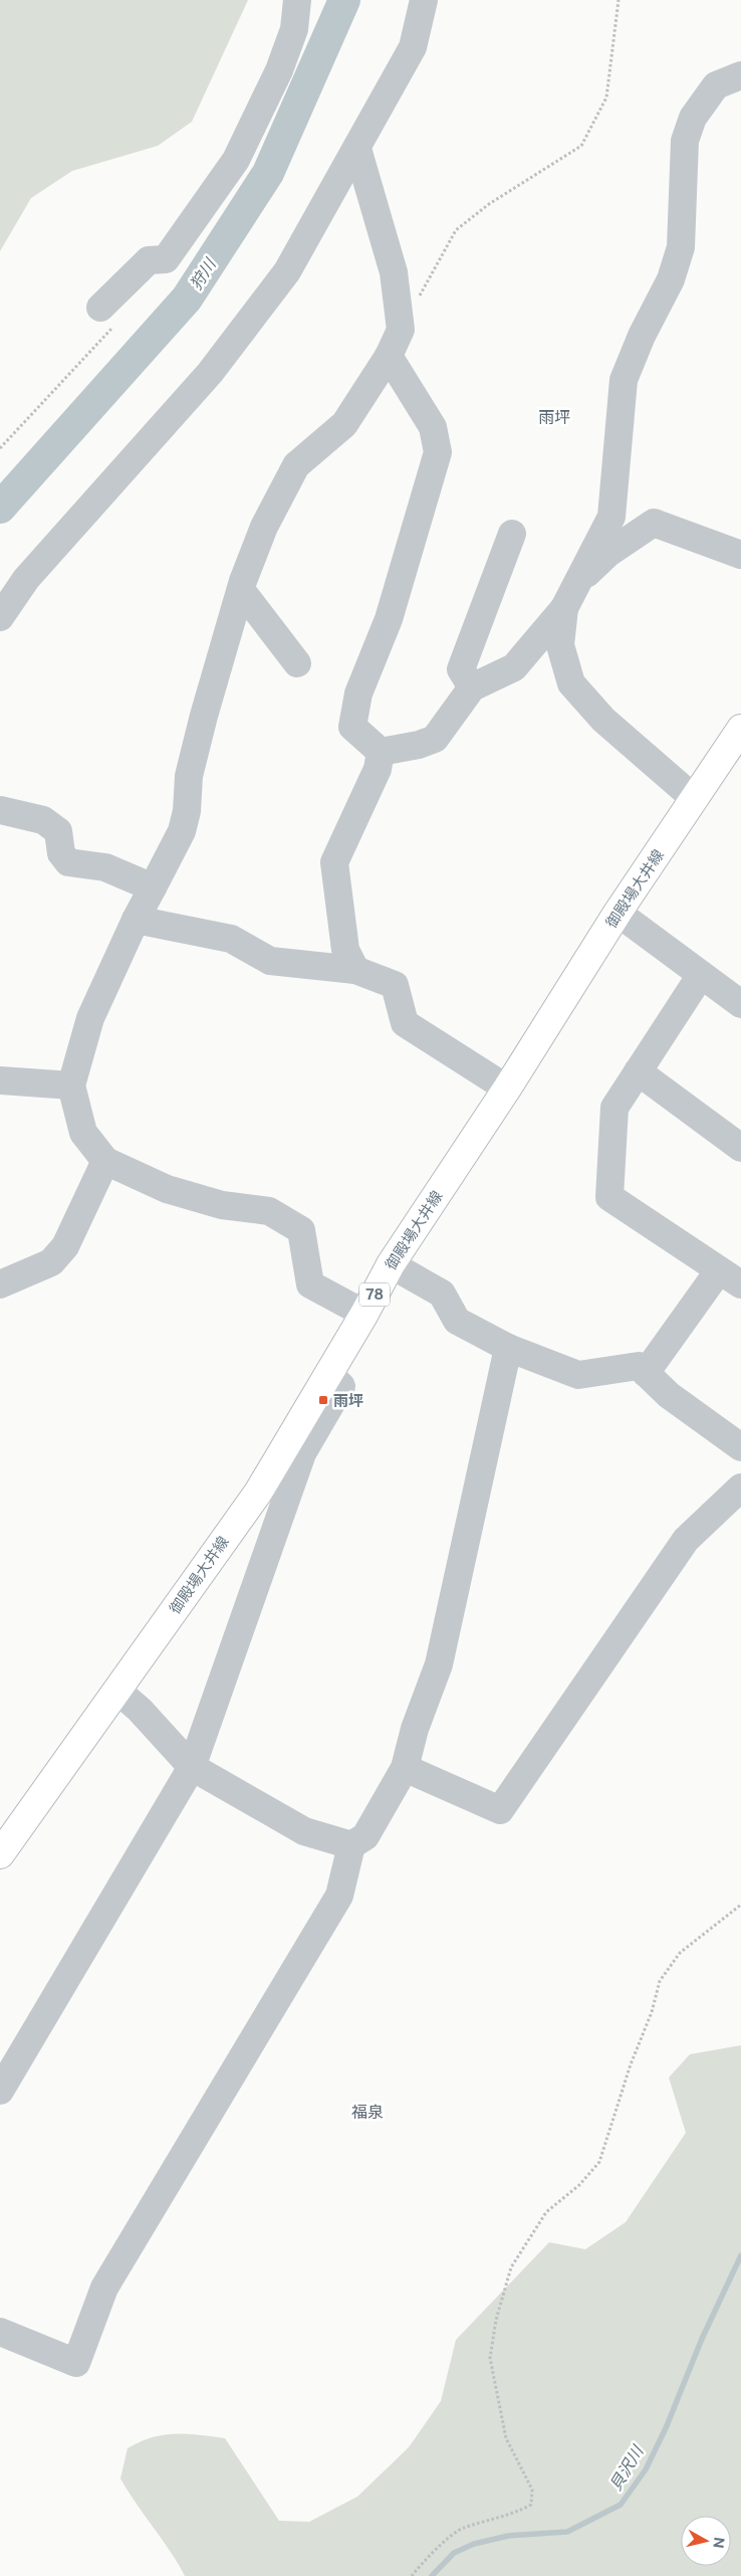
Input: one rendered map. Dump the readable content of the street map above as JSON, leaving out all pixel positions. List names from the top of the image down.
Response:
{
  "streets": {
    "main road": ["御殿場大井線", "78"]
  },
  "districts": ["雨坪", "福泉"],
  "water": ["狩川", "貝沢川"],
  "places": {
    "transit": ["雨坪"]
  },
  "north": "right"
}
